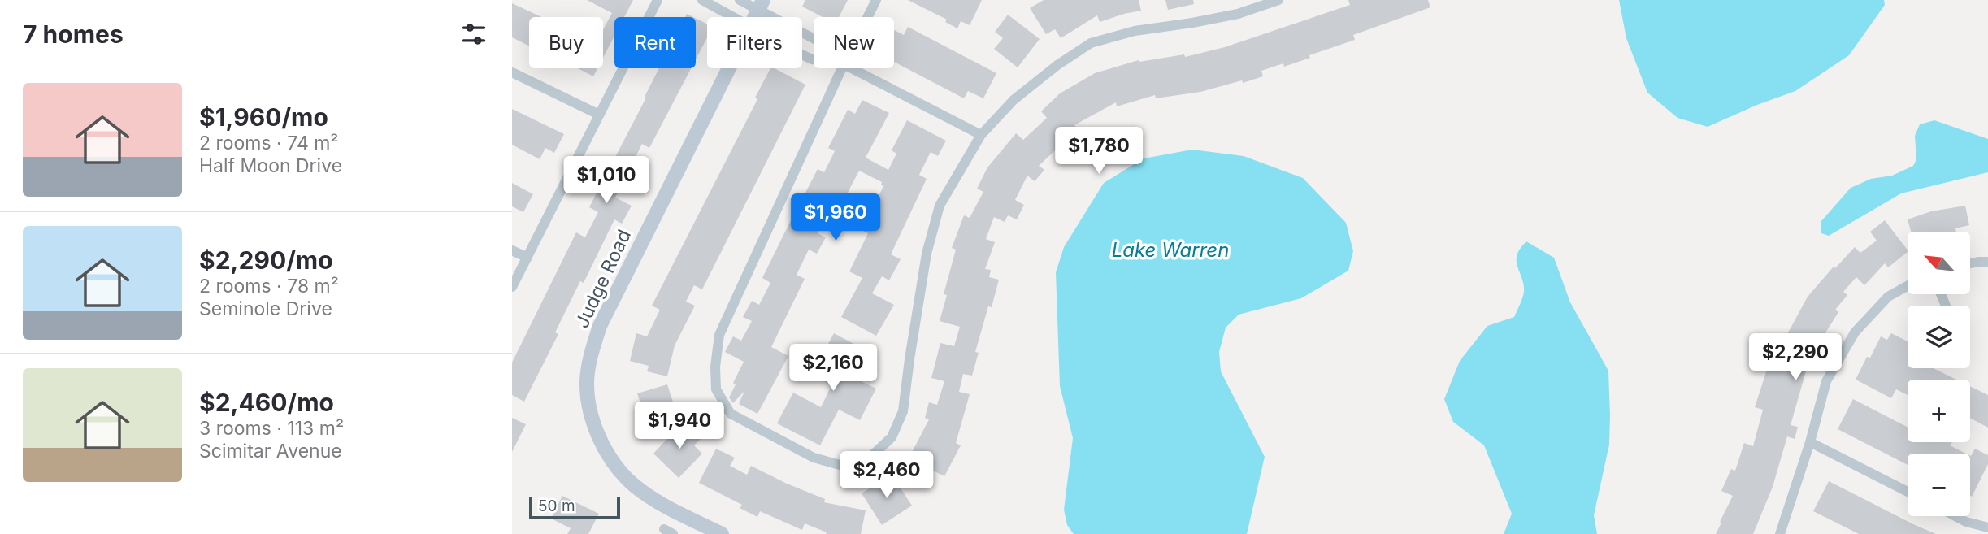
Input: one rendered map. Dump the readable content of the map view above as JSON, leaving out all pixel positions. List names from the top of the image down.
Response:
{
  "streets": {
    "street": ["Judge Road"]
  },
  "water": ["Lake Warren"],
  "scale_bar": "50 m",
  "north": "top left",
  "page": {
    "heading": "7 homes",
    "chip": [
      "Buy",
      "Rent",
      "Filters",
      "New"
    ],
    "list": [
      {
        "name": "$1,960/mo",
        "note": "2 rooms · 74 m² · Half Moon Drive"
      },
      {
        "name": "$2,290/mo",
        "note": "2 rooms · 78 m² · Seminole Drive"
      },
      {
        "name": "$2,460/mo",
        "note": "3 rooms · 113 m² · Scimitar Avenue"
      }
    ],
    "price": [
      "$1,780",
      "$1,010",
      "$1,960",
      "$2,290",
      "$2,160",
      "$1,940",
      "$2,460"
    ],
    "map_buttons": ["+", "−"],
    "scale": "50 m"
  }
}
